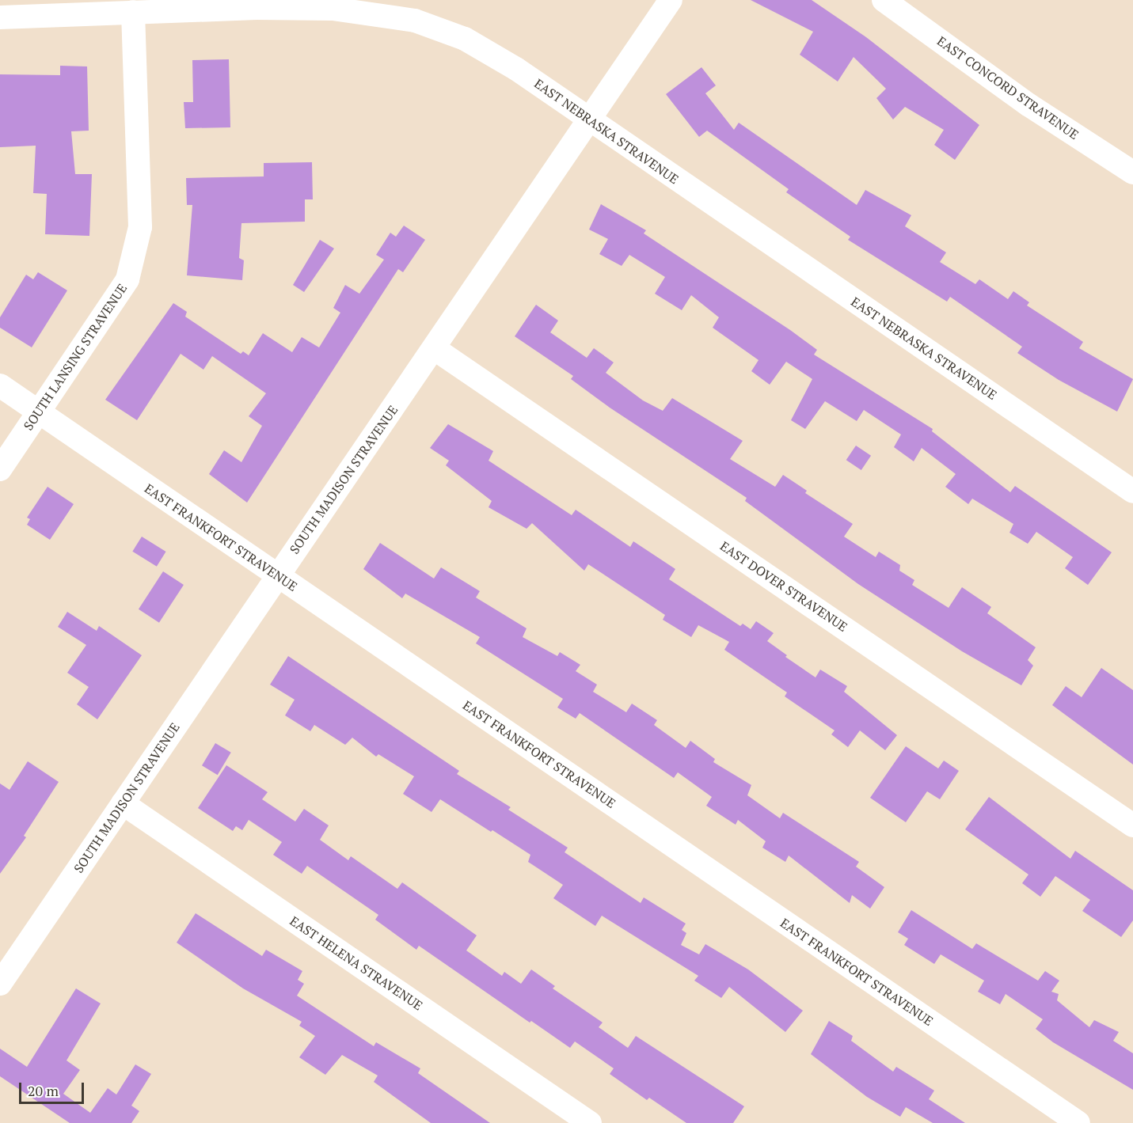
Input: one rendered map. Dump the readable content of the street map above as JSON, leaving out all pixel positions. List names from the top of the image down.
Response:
{
  "streets": {
    "street": [
      "EAST CONCORD STRAVENUE",
      "EAST NEBRASKA STRAVENUE",
      "SOUTH LANSING STRAVENUE",
      "SOUTH MADISON STRAVENUE",
      "EAST FRANKFORT STRAVENUE",
      "EAST DOVER STRAVENUE",
      "EAST HELENA STRAVENUE"
    ]
  },
  "crossings": [
    ["EAST NEBRASKA STRAVENUE", "SOUTH LANSING STRAVENUE"],
    ["EAST NEBRASKA STRAVENUE", "SOUTH MADISON STRAVENUE"],
    ["SOUTH LANSING STRAVENUE", "EAST FRANKFORT STRAVENUE"],
    ["SOUTH MADISON STRAVENUE", "EAST FRANKFORT STRAVENUE"],
    ["SOUTH MADISON STRAVENUE", "EAST DOVER STRAVENUE"],
    ["SOUTH MADISON STRAVENUE", "EAST HELENA STRAVENUE"]
  ],
  "scale_bar": "20 m"
}
